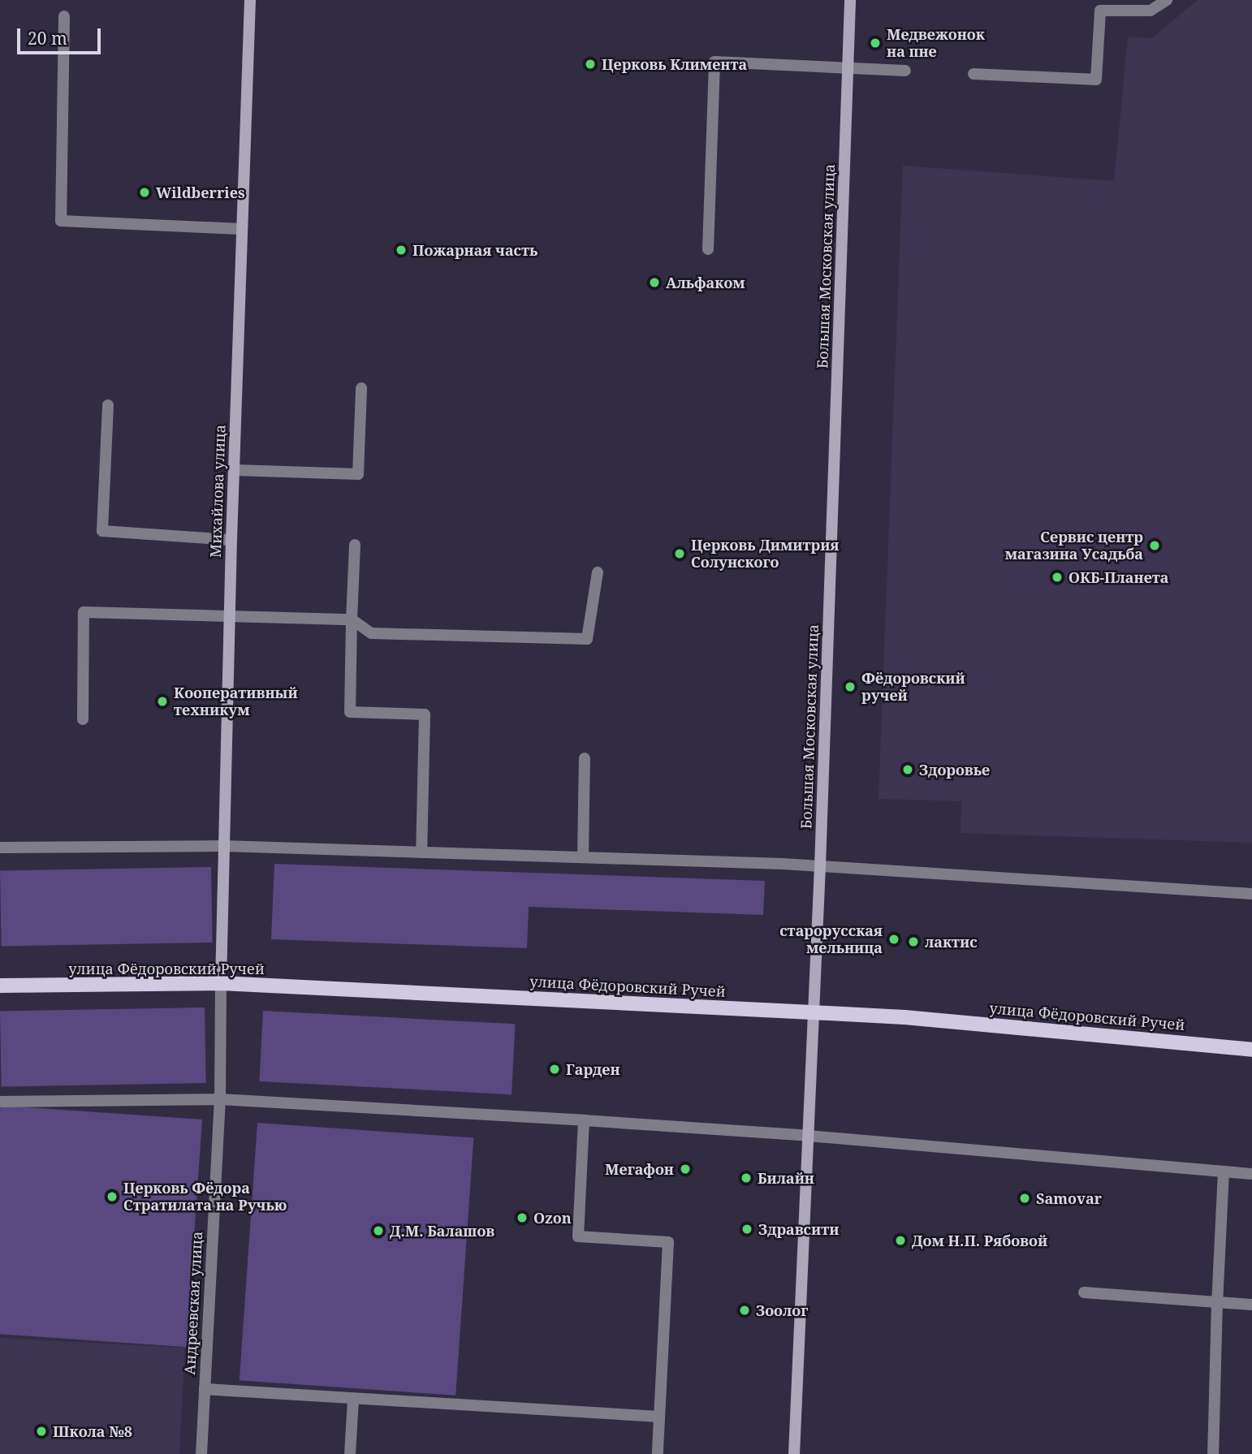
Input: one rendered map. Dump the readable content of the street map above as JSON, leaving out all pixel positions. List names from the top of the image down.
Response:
{
  "streets": {
    "main road": ["улица Фёдоровский Ручей"],
    "street": ["Большая Московская улица", "Михайлова улица", "Андреевская улица"]
  },
  "crossings": [
    ["Большая Московская улица", "улица Фёдоровский Ручей"],
    ["Михайлова улица", "улица Фёдоровский Ручей"],
    ["Михайлова улица", "Андреевская улица"],
    ["улица Фёдоровский Ручей", "Андреевская улица"]
  ],
  "places": [
    "Медвежонок на пне",
    "Церковь Климента",
    "Wildberries",
    "Пожарная часть",
    "Альфаком",
    "Сервис центр магазина Усадьба",
    "Церковь Димитрия Солунского",
    "ОКБ-Планета",
    "Фёдоровский ручей",
    "Кооперативный техникум",
    "Здоровье",
    "старорусская мельница",
    "лактис",
    "Гарден",
    "Мегафон",
    "Билайн",
    "Церковь Фёдора Стратилата на Ручью",
    "Samovar",
    "Ozon",
    "Здравсити",
    "Д.М. Балашов",
    "Дом Н.П. Рябовой",
    "Зоолог",
    "Школа №8"
  ],
  "scale_bar": "20 m"
}
